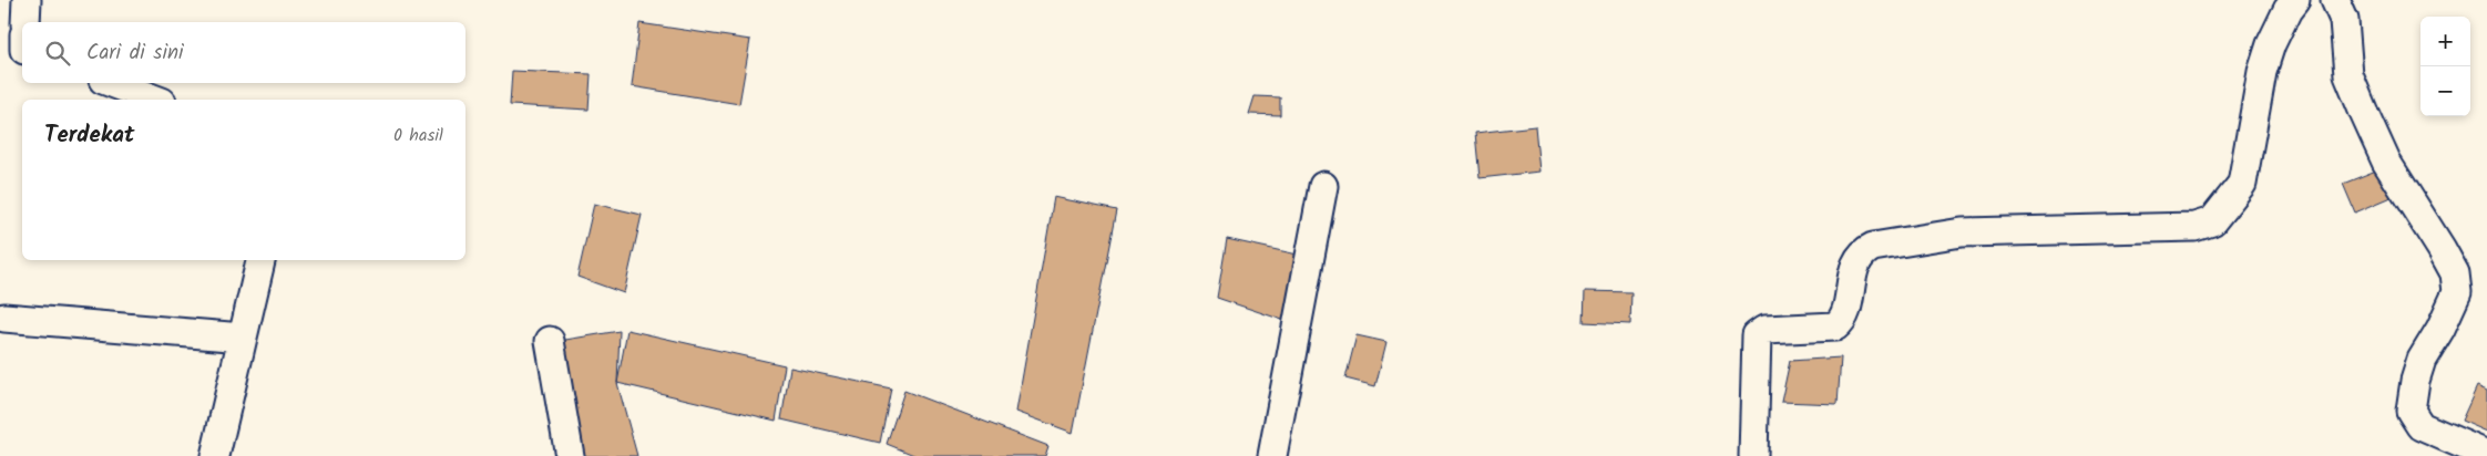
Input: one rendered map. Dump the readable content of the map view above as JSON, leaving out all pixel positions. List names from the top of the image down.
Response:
{
  "page": {
    "map_buttons": ["+", "−"],
    "search": "Cari di sini",
    "heading": ["Terdekat", "0 hasil"]
  }
}
